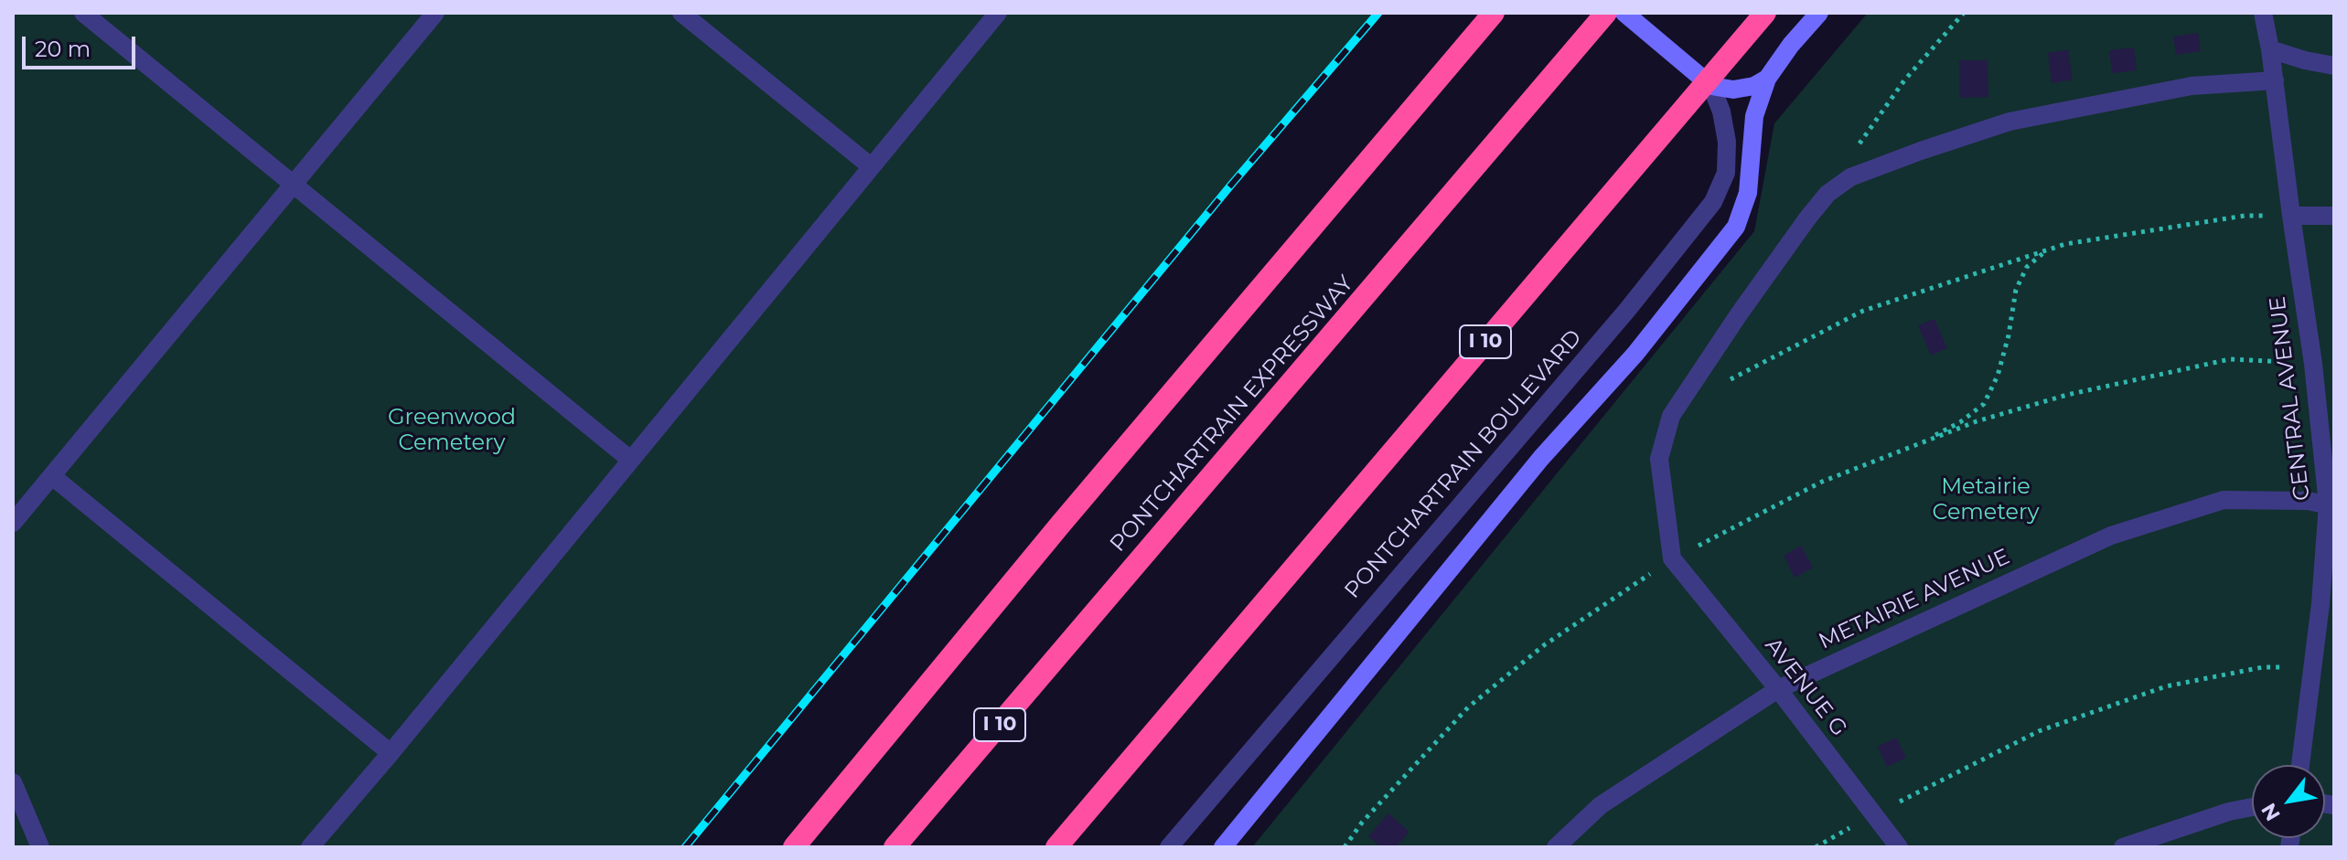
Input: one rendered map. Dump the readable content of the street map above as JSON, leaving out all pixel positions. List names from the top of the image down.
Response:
{
  "streets": {
    "highway": ["I 10", "PONTCHARTRAIN EXPRESSWAY"],
    "street": [
      "CENTRAL AVENUE",
      "PONTCHARTRAIN BOULEVARD",
      "METAIRIE AVENUE",
      "AVENUE G"
    ]
  },
  "crossings": [
    ["CENTRAL AVENUE", "METAIRIE AVENUE"],
    ["METAIRIE AVENUE", "AVENUE G"]
  ],
  "parks": ["Greenwood Cemetery", "Metairie Cemetery"],
  "scale_bar": "20 m",
  "north": "bottom left"
}
